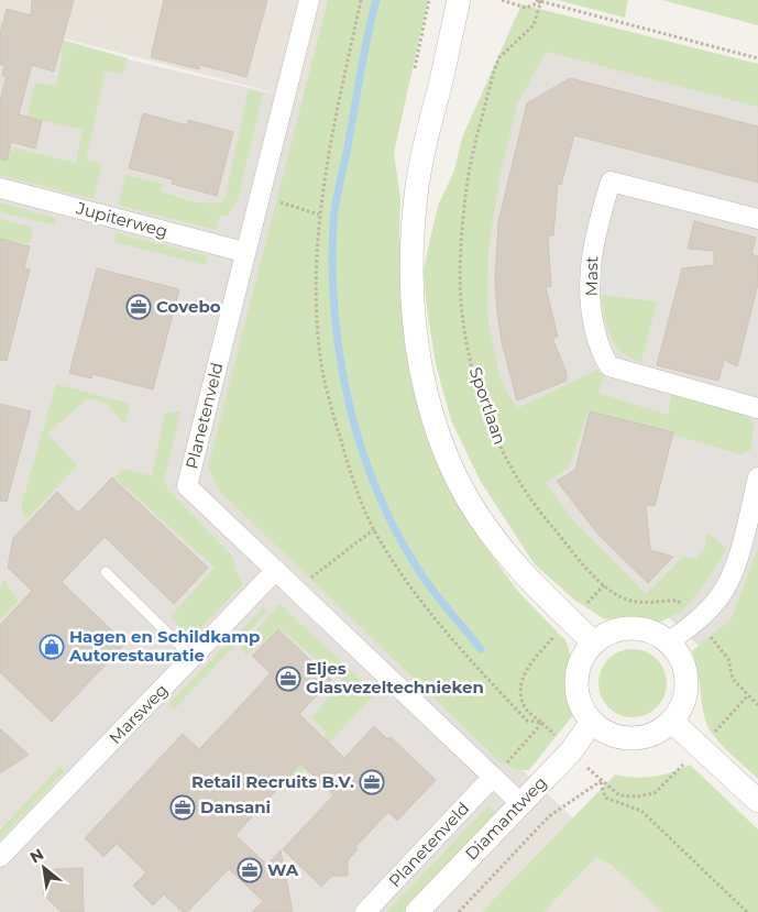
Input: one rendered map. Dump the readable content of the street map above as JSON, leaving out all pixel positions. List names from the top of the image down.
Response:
{
  "streets": {
    "street": [
      "Jupiterweg",
      "Mast",
      "Planetenveld",
      "Marsweg",
      "Diamantweg"
    ],
    "path": ["Sportlaan"]
  },
  "crossings": [
    ["Jupiterweg", "Planetenveld"],
    ["Planetenveld", "Marsweg"],
    ["Planetenveld", "Diamantweg"]
  ],
  "places": {
    "office": [
      "Covebo",
      "Eljes Glasvezeltechnieken",
      "Retail Recruits B.V.",
      "Dansani",
      "WA"
    ],
    "shop": ["Hagen en Schildkamp Autorestauratie"]
  },
  "north": "top left"
}
